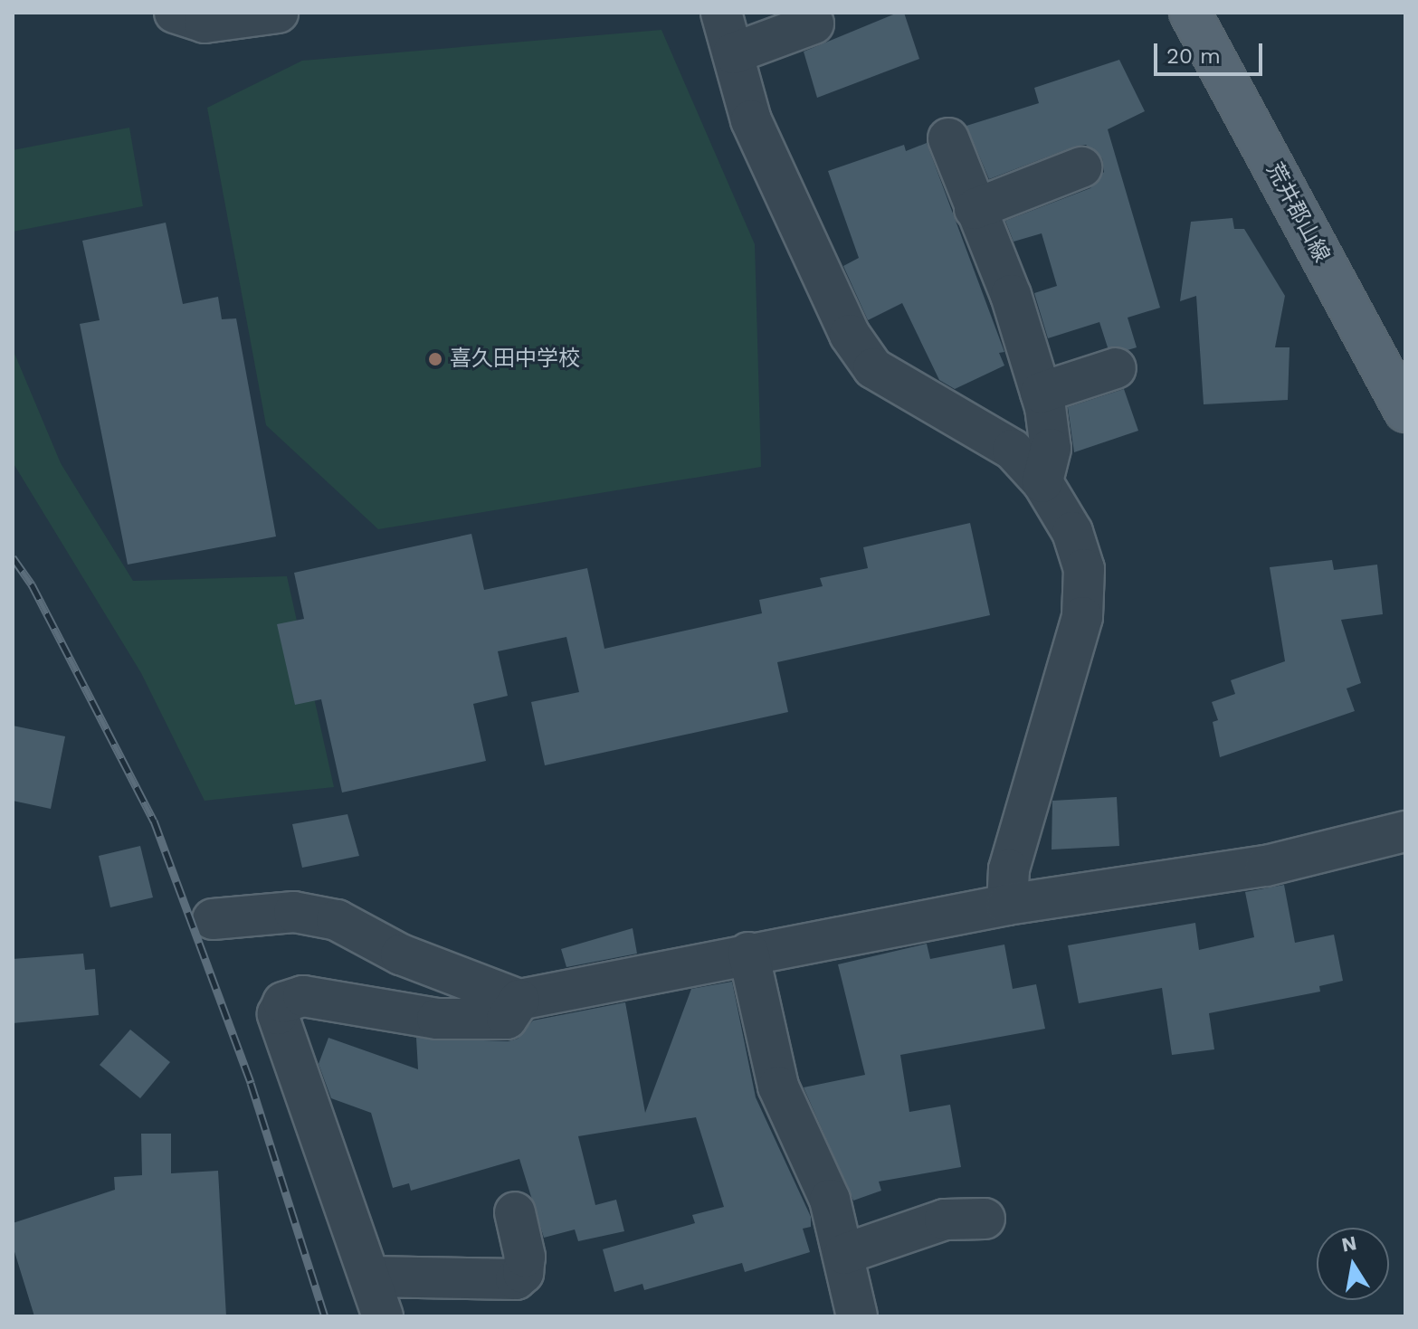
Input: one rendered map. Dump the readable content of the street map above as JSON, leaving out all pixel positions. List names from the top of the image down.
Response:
{
  "streets": {
    "main road": ["荒井郡山線"]
  },
  "places": ["喜久田中学校"],
  "scale_bar": "20 m",
  "north": "top"
}
